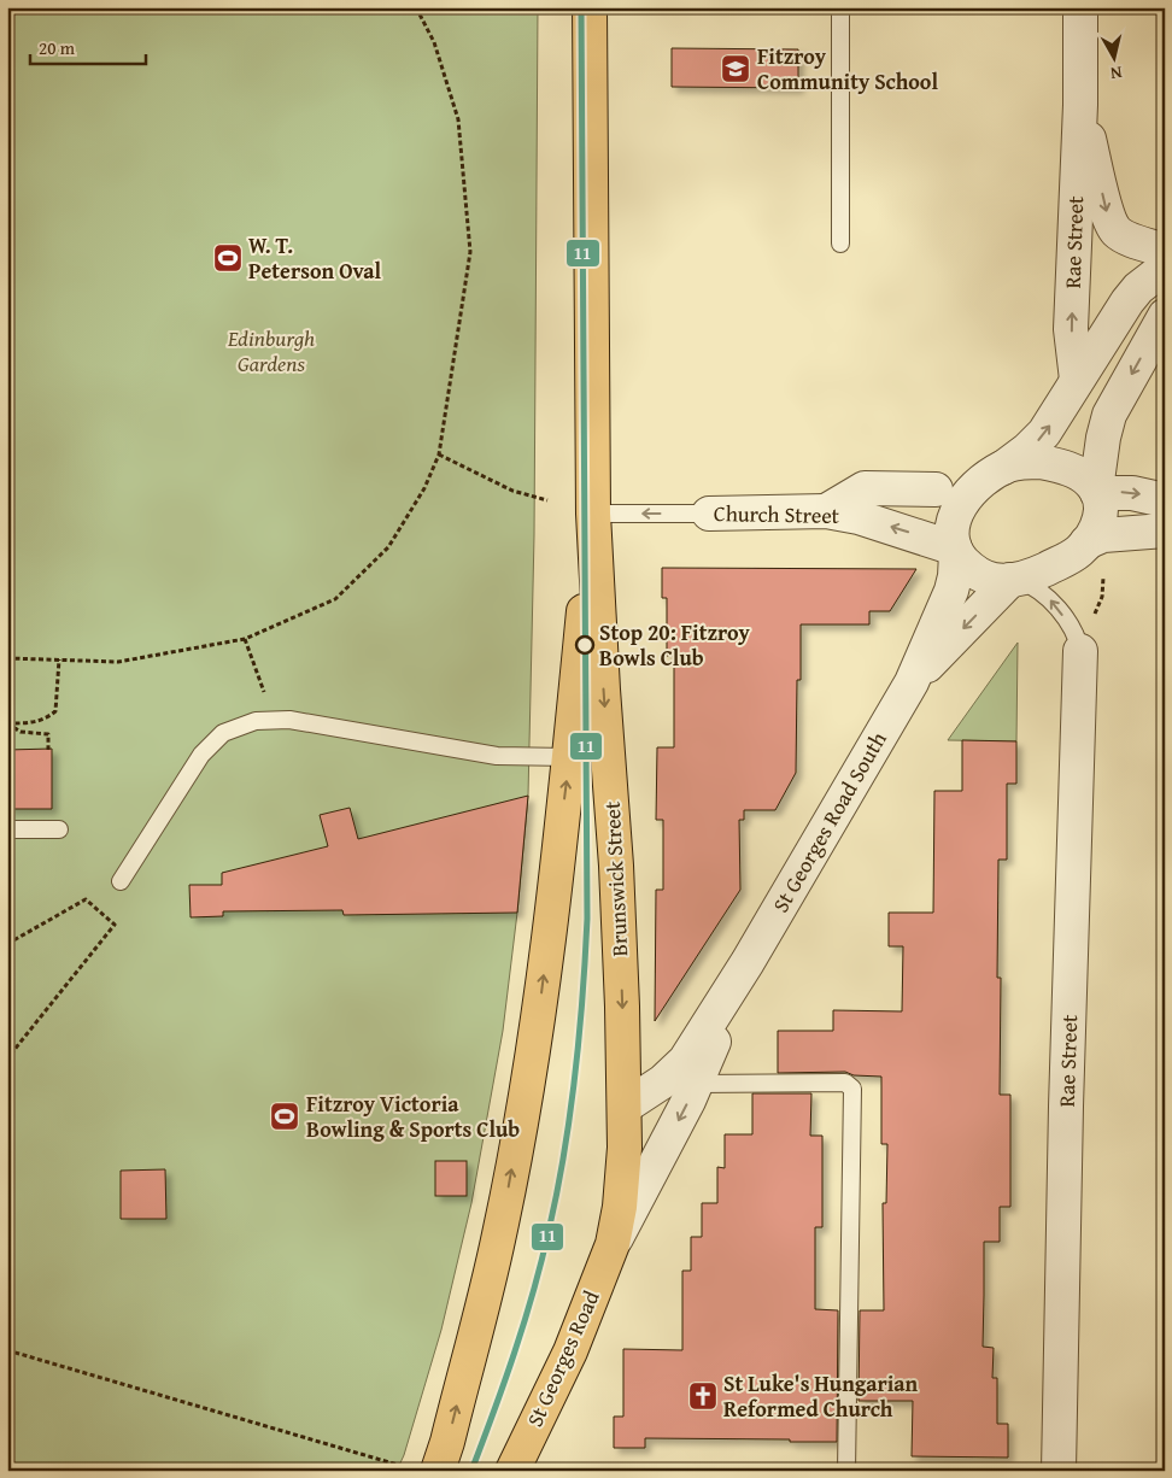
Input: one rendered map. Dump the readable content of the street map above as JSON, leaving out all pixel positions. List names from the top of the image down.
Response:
{
  "streets": {
    "highway": ["Brunswick Street", "St Georges Road"],
    "street": ["Rae Street", "Church Street", "St Georges Road South"]
  },
  "crossings": [
    ["Rae Street", "Church Street"],
    ["Rae Street", "St Georges Road South"],
    ["Church Street", "St Georges Road South"],
    ["Church Street", "Brunswick Street"],
    ["St Georges Road South", "Brunswick Street"],
    ["St Georges Road South", "St Georges Road"],
    ["Brunswick Street", "St Georges Road"]
  ],
  "one_way": ["Church Street"],
  "parks": ["Edinburgh Gardens"],
  "places": {
    "school or university": ["Fitzroy Community School"],
    "sports": ["W. T. Peterson Oval", "Fitzroy Victoria Bowling & Sports Club"],
    "other": ["Stop 20: Fitzroy Bowls Club"],
    "church": ["St Luke's Hungarian Reformed Church"]
  },
  "lines": ["transit line 11"],
  "scale_bar": "20 m",
  "north": "bottom"
}
